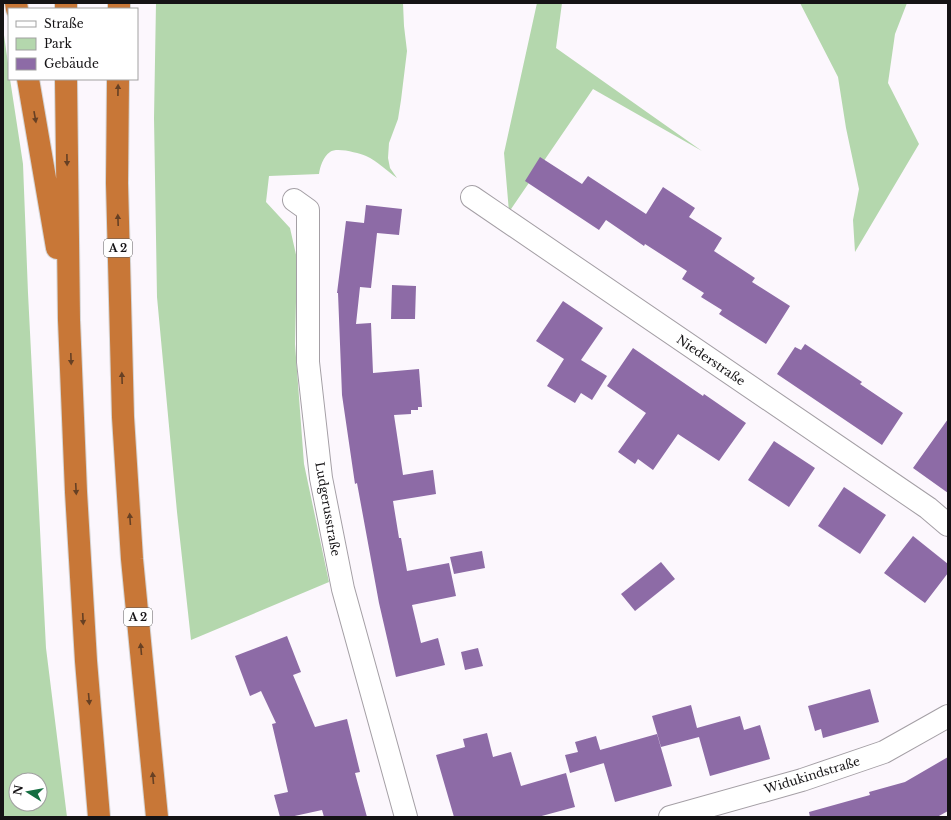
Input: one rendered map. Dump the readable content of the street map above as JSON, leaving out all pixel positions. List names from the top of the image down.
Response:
{
  "streets": {
    "highway": ["A 2"],
    "street": ["Niederstraße", "Ludgerusstraße", "Widukindstraße"]
  },
  "legend": ["Straße", "Park", "Gebäude"],
  "north": "left"
}
